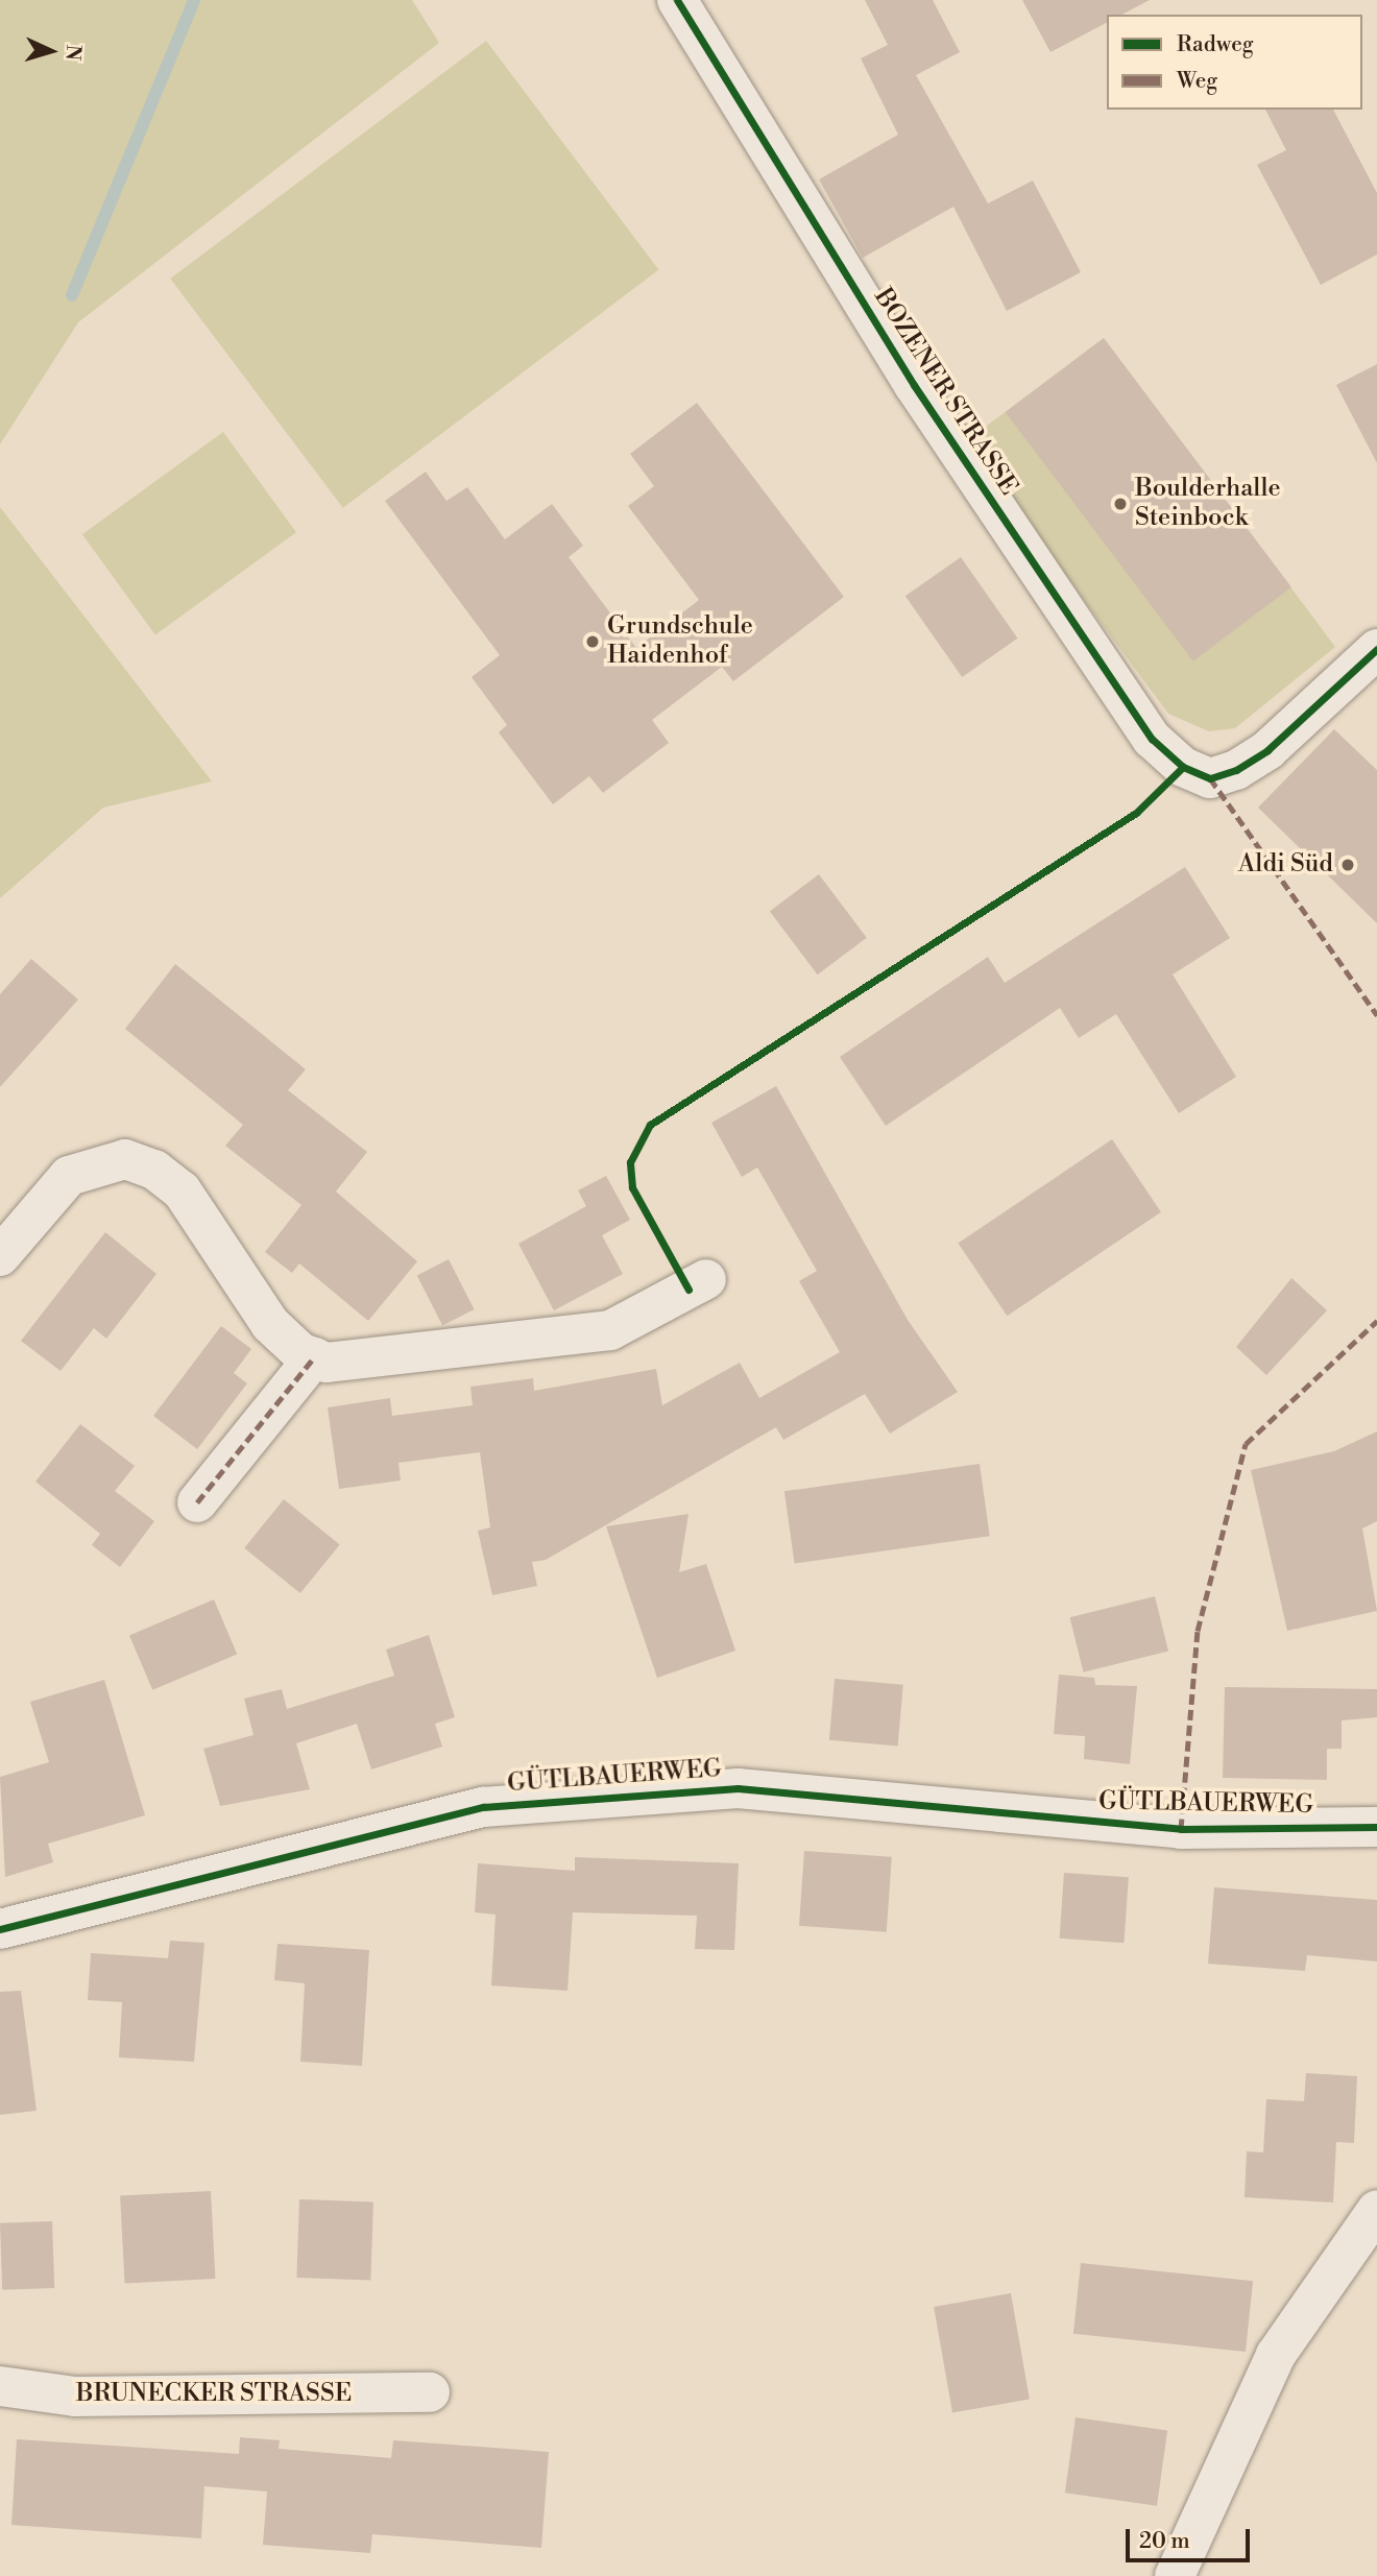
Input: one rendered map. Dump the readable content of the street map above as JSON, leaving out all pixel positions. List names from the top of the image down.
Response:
{
  "streets": {
    "street": ["BOZENER STRASSE", "GÜTLBAUERWEG", "BRUNECKER STRASSE"]
  },
  "places": ["Boulderhalle Steinbock", "Grundschule Haidenhof", "Aldi Süd"],
  "legend": ["Radweg", "Weg"],
  "scale_bar": "20 m",
  "north": "right"
}
